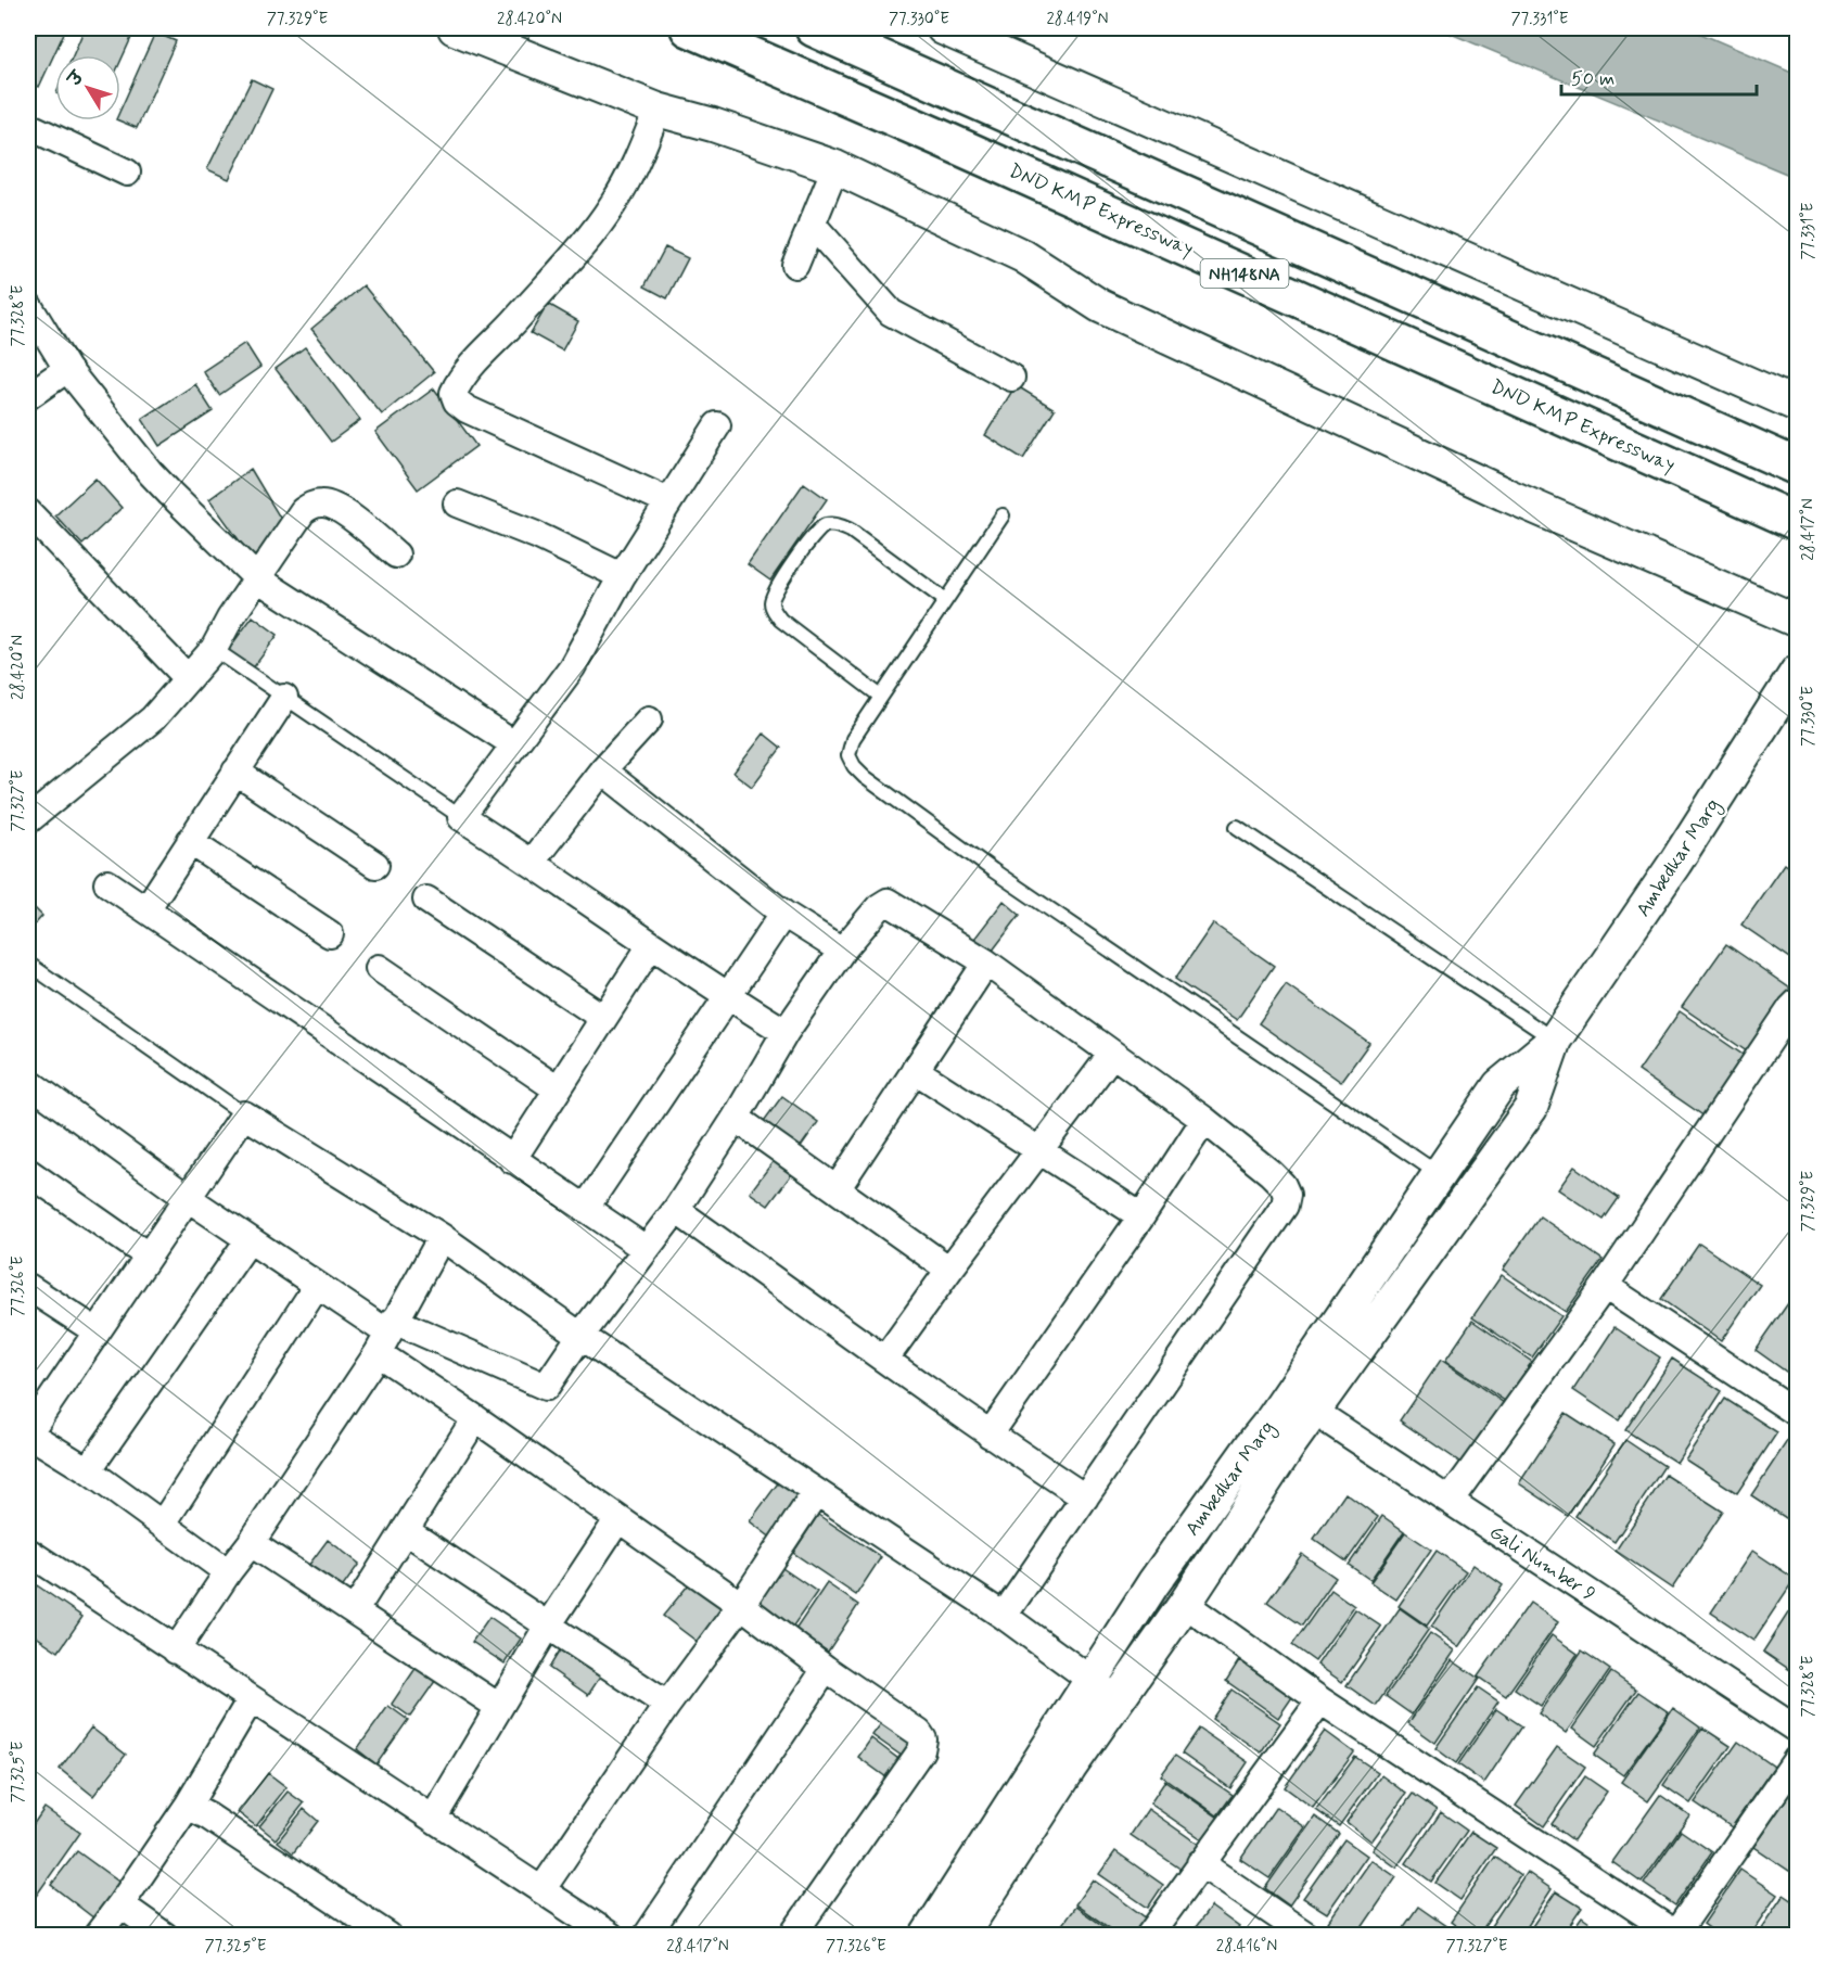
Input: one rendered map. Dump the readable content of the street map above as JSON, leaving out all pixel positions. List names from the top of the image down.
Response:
{
  "streets": {
    "highway": ["DND KMP Expressway", "NH148NA"],
    "street": ["Ambedkar Marg", "Gali Number 9"]
  },
  "crossings": [
    ["Ambedkar Marg", "Gali Number 9"]
  ],
  "scale_bar": "50 m",
  "north": "top left",
  "coordinates": [
    "77.329°E",
    "28.420°N",
    "77.330°E",
    "28.419°N",
    "77.331°E",
    "77.328°E",
    "28.417°N",
    "77.327°E",
    "77.326°E",
    "77.325°E",
    "28.416°N"
  ]
}
